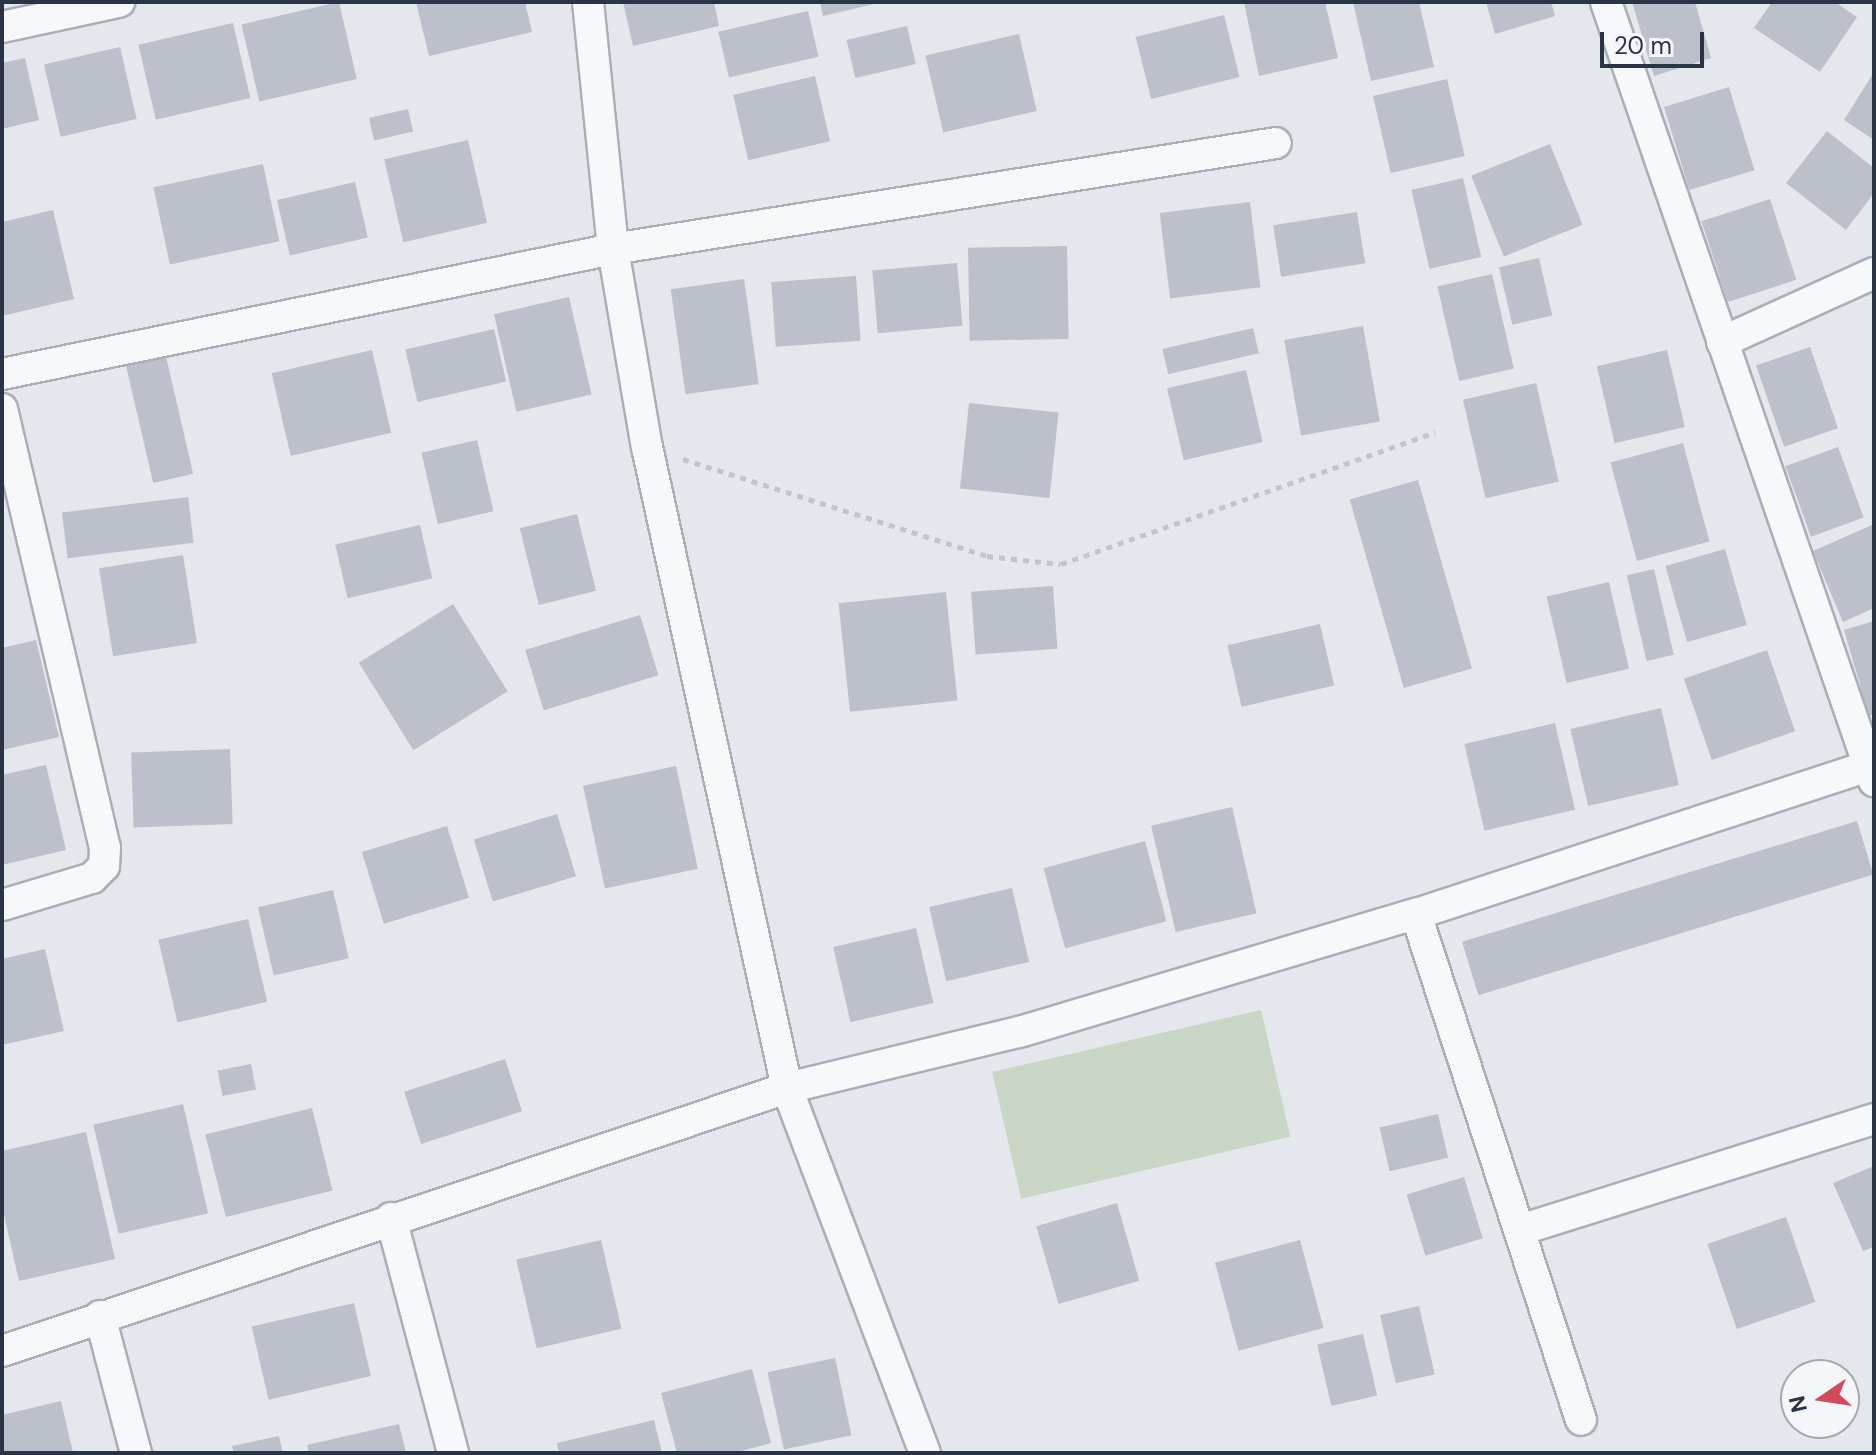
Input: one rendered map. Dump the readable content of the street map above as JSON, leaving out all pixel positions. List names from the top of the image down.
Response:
{
  "scale_bar": "20 m",
  "north": "left"
}
